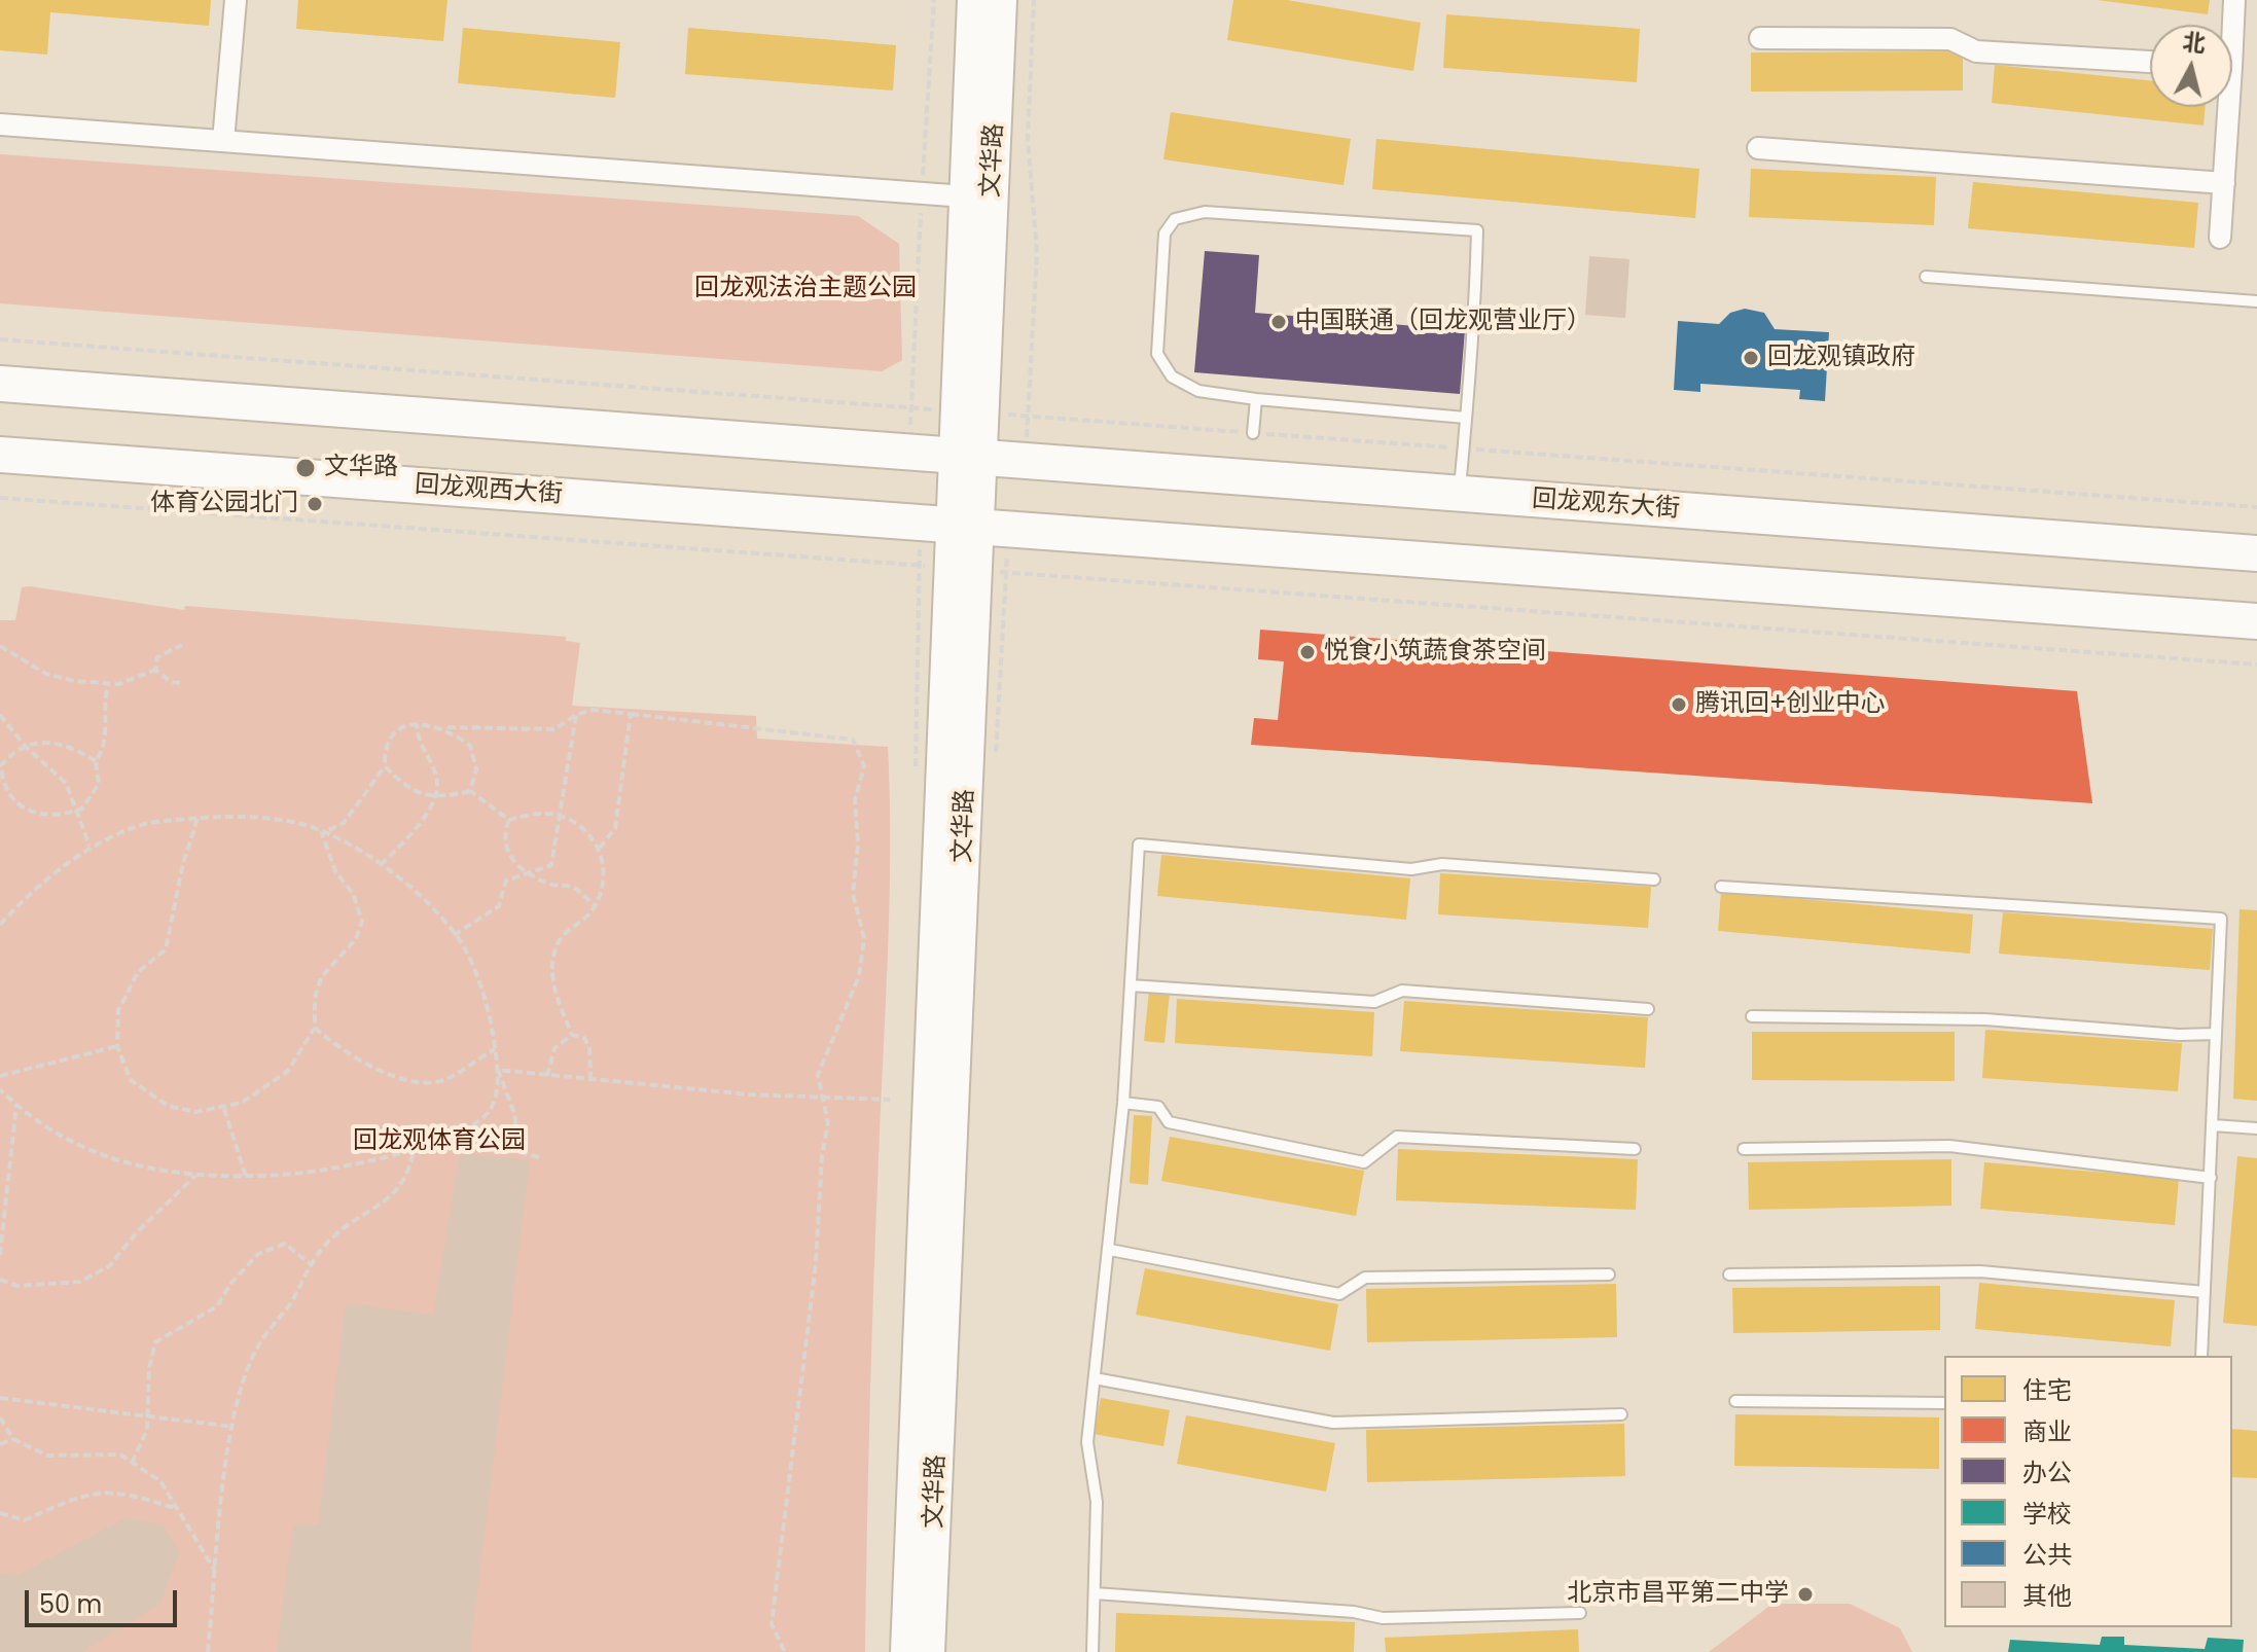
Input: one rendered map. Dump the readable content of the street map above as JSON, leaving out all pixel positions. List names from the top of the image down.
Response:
{
  "streets": {
    "main road": ["回龙观西大街", "回龙观东大街"],
    "street": ["文华路"]
  },
  "crossings": [
    ["文华路", "回龙观西大街"],
    ["文华路", "回龙观东大街"]
  ],
  "parks": ["回龙观法治主题公园", "回龙观体育公园"],
  "places": [
    "中国联通（回龙观营业厅）",
    "回龙观镇政府",
    "文华路",
    "体育公园北门",
    "悦食小筑蔬食茶空间",
    "腾讯回+创业中心",
    "北京市昌平第二中学"
  ],
  "legend": [
    "住宅",
    "商业",
    "办公",
    "学校",
    "公共",
    "其他"
  ],
  "scale_bar": "50 m",
  "north": "top"
}
